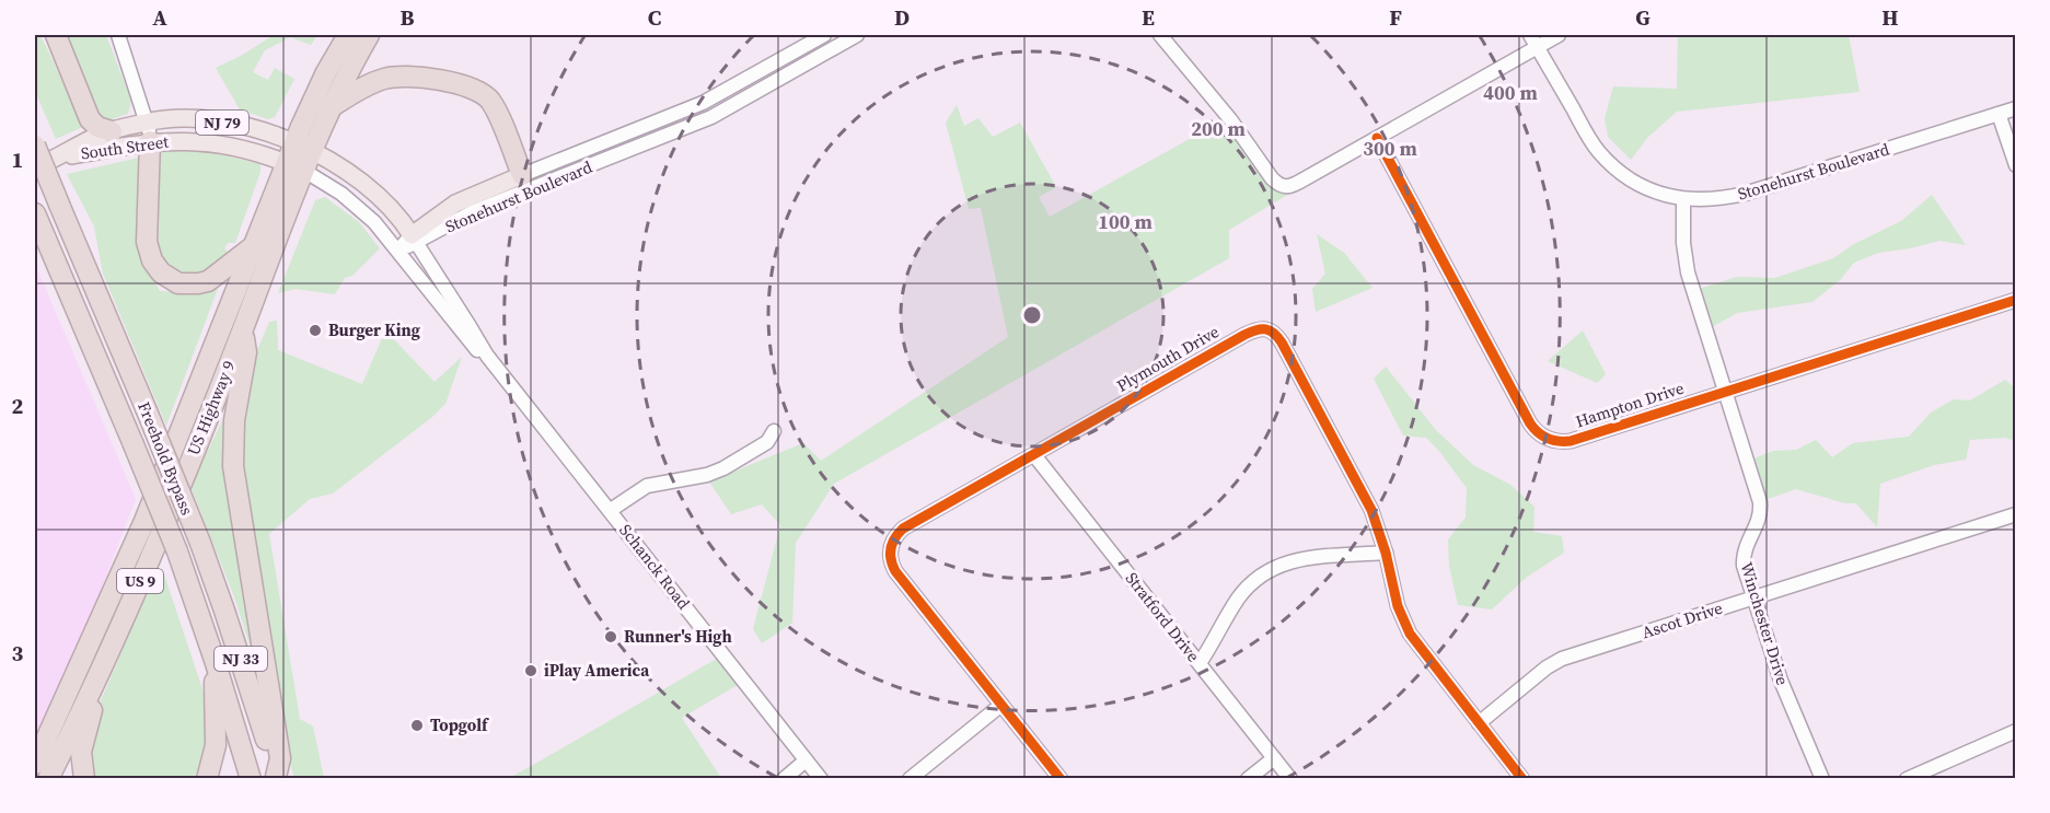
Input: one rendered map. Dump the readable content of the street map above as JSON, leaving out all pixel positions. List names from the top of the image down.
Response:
{
  "streets": {
    "highway": [
      "US Highway 9",
      "Freehold Bypass",
      "US 9",
      "NJ 33"
    ],
    "main road": [
      "NJ 79",
      "South Street",
      "Stonehurst Boulevard",
      "Schanck Road"
    ],
    "street": [
      "Plymouth Drive",
      "Hampton Drive",
      "Stratford Drive",
      "Ascot Drive",
      "Winchester Drive"
    ]
  },
  "crossings": [
    ["South Street", "US Highway 9"],
    ["South Street", "Schanck Road"],
    ["Stonehurst Boulevard", "Schanck Road"],
    ["Stonehurst Boulevard", "Winchester Drive"],
    ["Plymouth Drive", "Stratford Drive"],
    ["Plymouth Drive", "Ascot Drive"],
    ["Hampton Drive", "Winchester Drive"],
    ["US Highway 9", "Schanck Road"],
    ["Ascot Drive", "Winchester Drive"]
  ],
  "places": [
    "Burger King",
    "Runner's High",
    "iPlay America",
    "Topgolf"
  ],
  "grid": {
    "columns": [
      "A",
      "B",
      "C",
      "D",
      "E",
      "F",
      "G",
      "H"
    ],
    "rows": ["1", "2", "3"]
  },
  "rings": [
    "400 m",
    "200 m",
    "300 m",
    "100 m"
  ]
}
